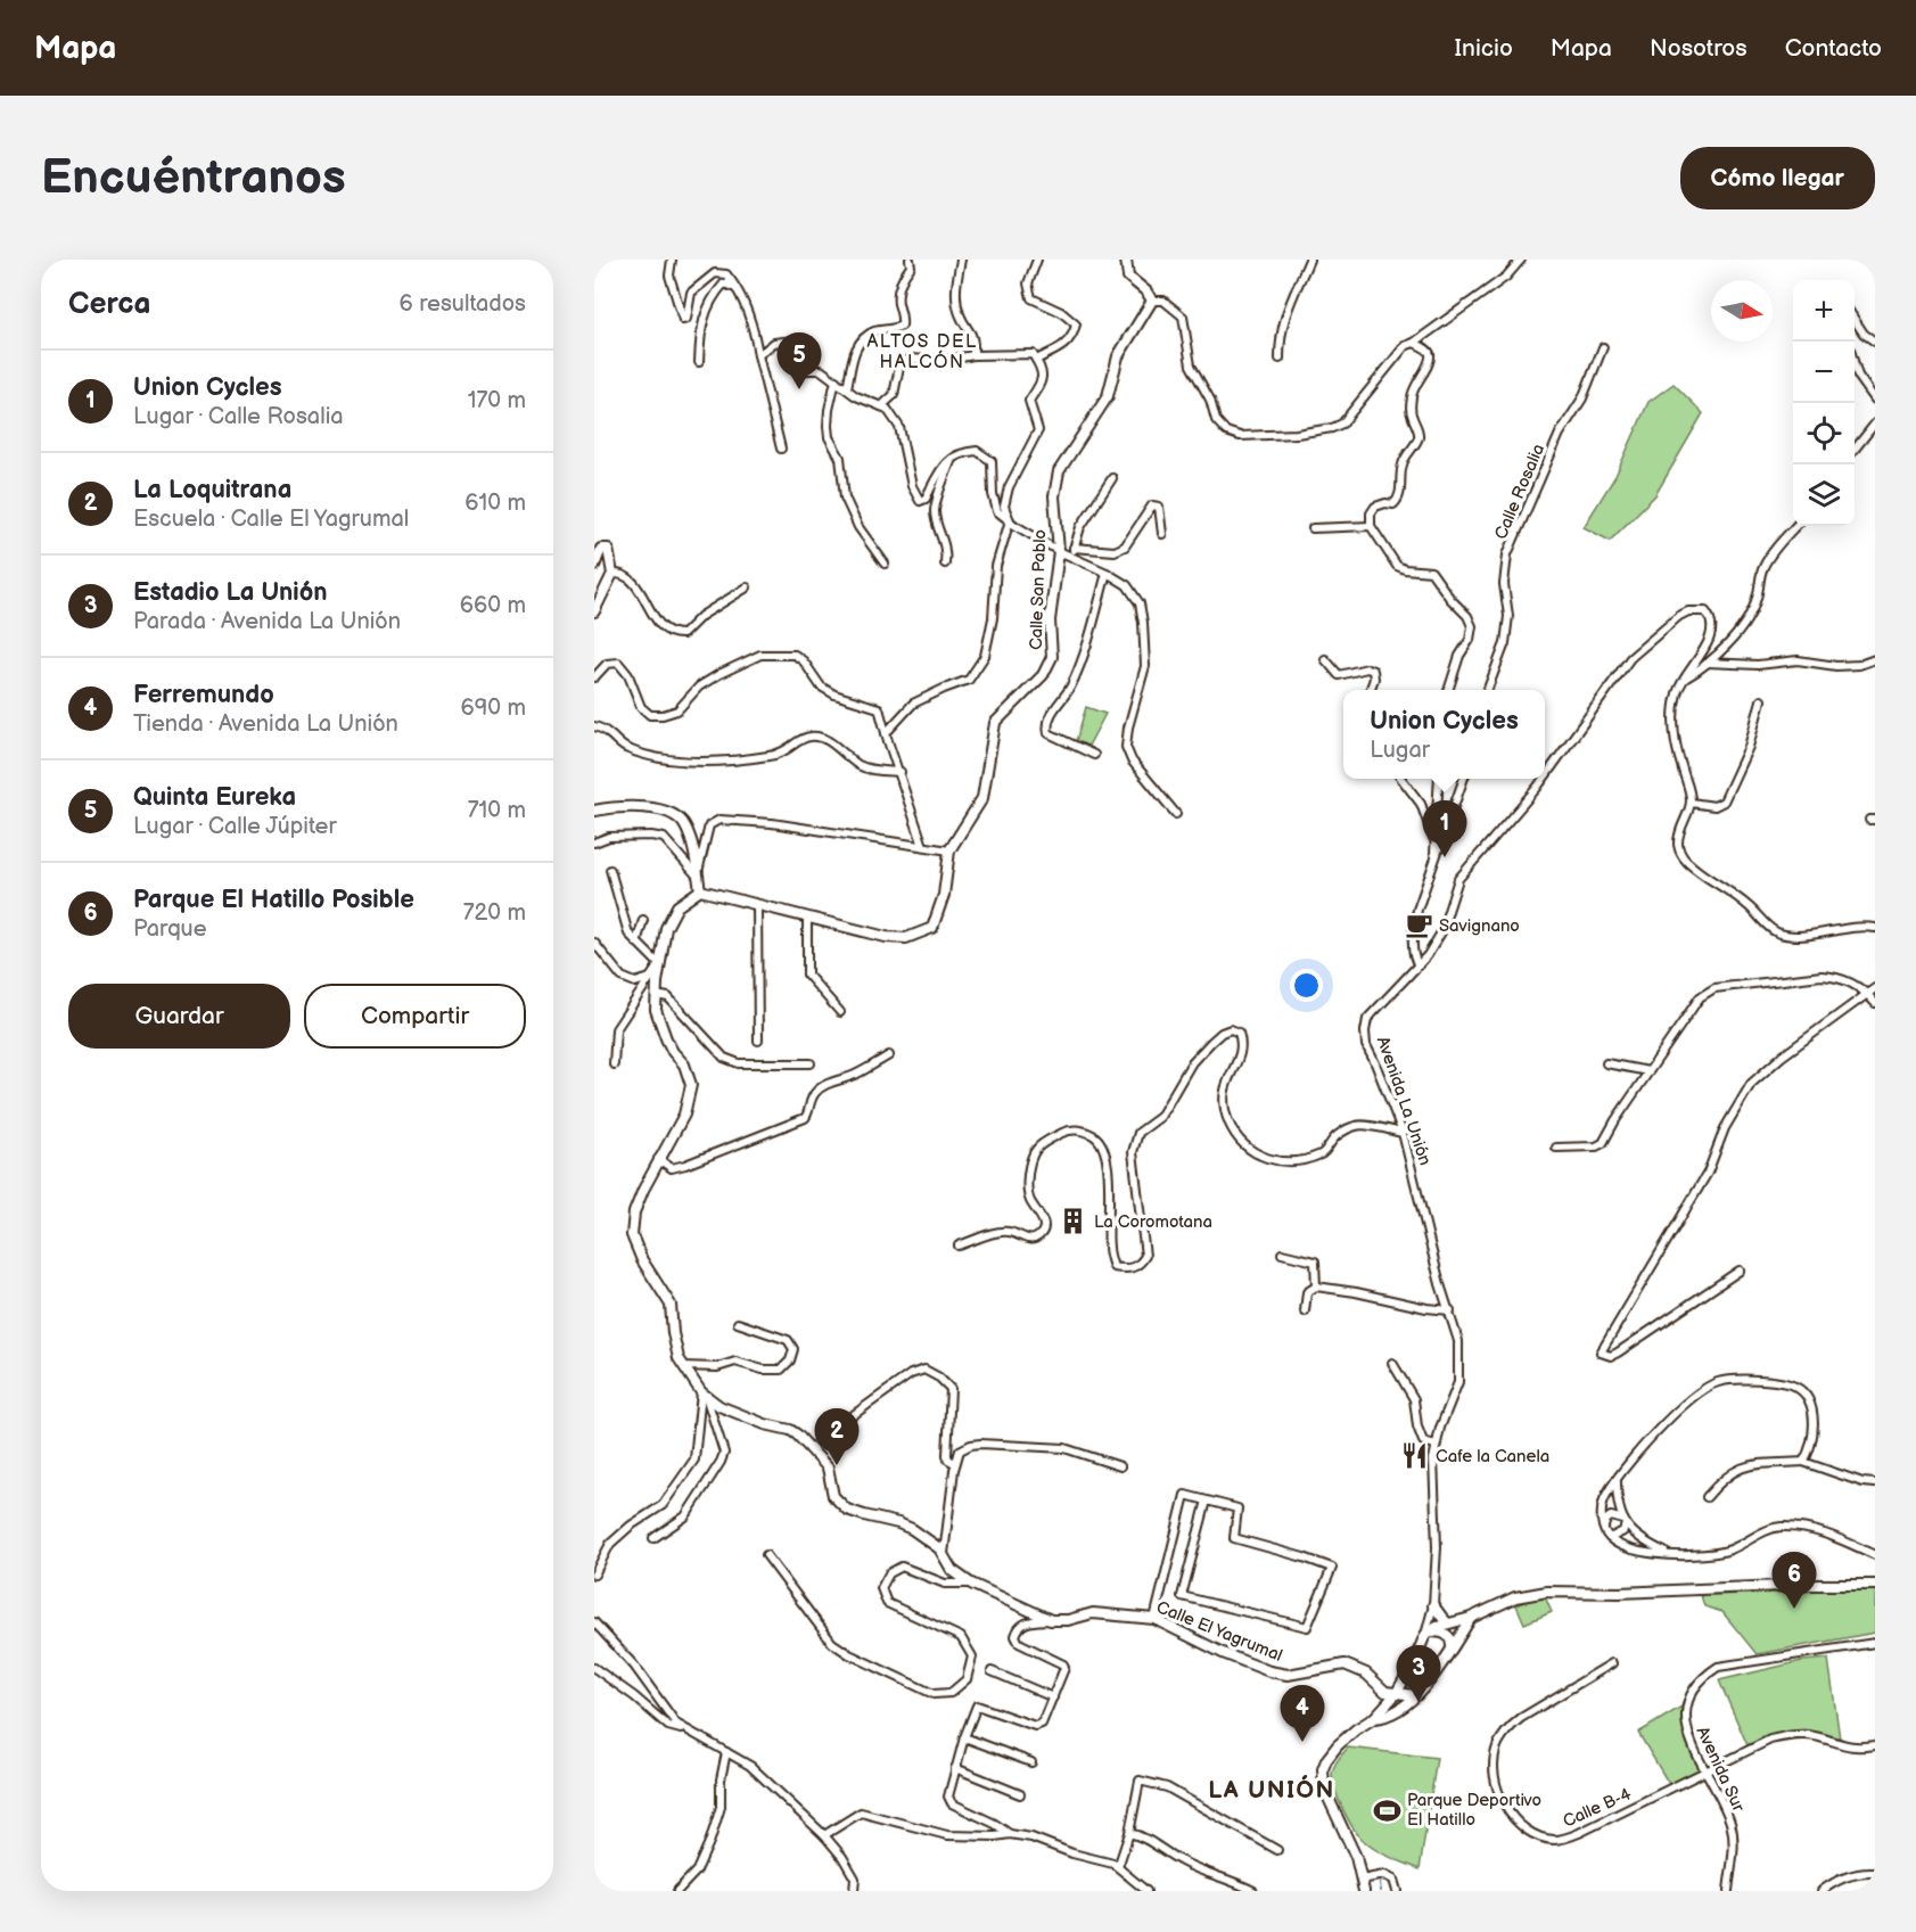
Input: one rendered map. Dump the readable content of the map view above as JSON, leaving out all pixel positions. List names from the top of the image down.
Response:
{
  "streets": {
    "street": [
      "Calle Rosalia",
      "Calle San Pablo",
      "Avenida La Unión",
      "Calle El Yagrumal",
      "Avenida Sur",
      "Calle B-4"
    ]
  },
  "crossings": [
    ["Avenida La Unión", "Calle El Yagrumal"],
    ["Avenida Sur", "Calle B-4"]
  ],
  "districts": ["ALTOS DEL HALCÓN", "LA UNIÓN"],
  "places": {
    "cafe": ["Savignano"],
    "building": ["La Coromotana"],
    "restaurant": ["Cafe la Canela"],
    "sports": ["Parque Deportivo El Hatillo"]
  },
  "north": "right",
  "page": {
    "header": "Mapa",
    "nav": [
      "Inicio",
      "Mapa",
      "Nosotros",
      "Contacto"
    ],
    "buttons": [
      "Cómo llegar",
      ["Guardar", "Compartir"]
    ],
    "title": "Encuéntranos",
    "heading": ["Cerca", "6 resultados"],
    "map_buttons": ["+", "−"],
    "pins": [
      "5",
      "1",
      "2",
      "6",
      "3",
      "4"
    ],
    "list": [
      {
        "mark": "1",
        "name": "Union Cycles",
        "note": "Lugar · Calle Rosalia",
        "value": "170 m"
      },
      {
        "mark": "2",
        "name": "La Loquitrana",
        "note": "Escuela · Calle El Yagrumal",
        "value": "610 m"
      },
      {
        "mark": "3",
        "name": "Estadio La Unión",
        "note": "Parada · Avenida La Unión",
        "value": "660 m"
      },
      {
        "mark": "4",
        "name": "Ferremundo",
        "note": "Tienda · Avenida La Unión",
        "value": "690 m"
      },
      {
        "mark": "5",
        "name": "Quinta Eureka",
        "note": "Lugar · Calle Júpiter",
        "value": "710 m"
      },
      {
        "mark": "6",
        "name": "Parque El Hatillo Posible",
        "note": "Parque",
        "value": "720 m"
      }
    ],
    "popup": ["Union Cycles", "Lugar"]
  }
}
